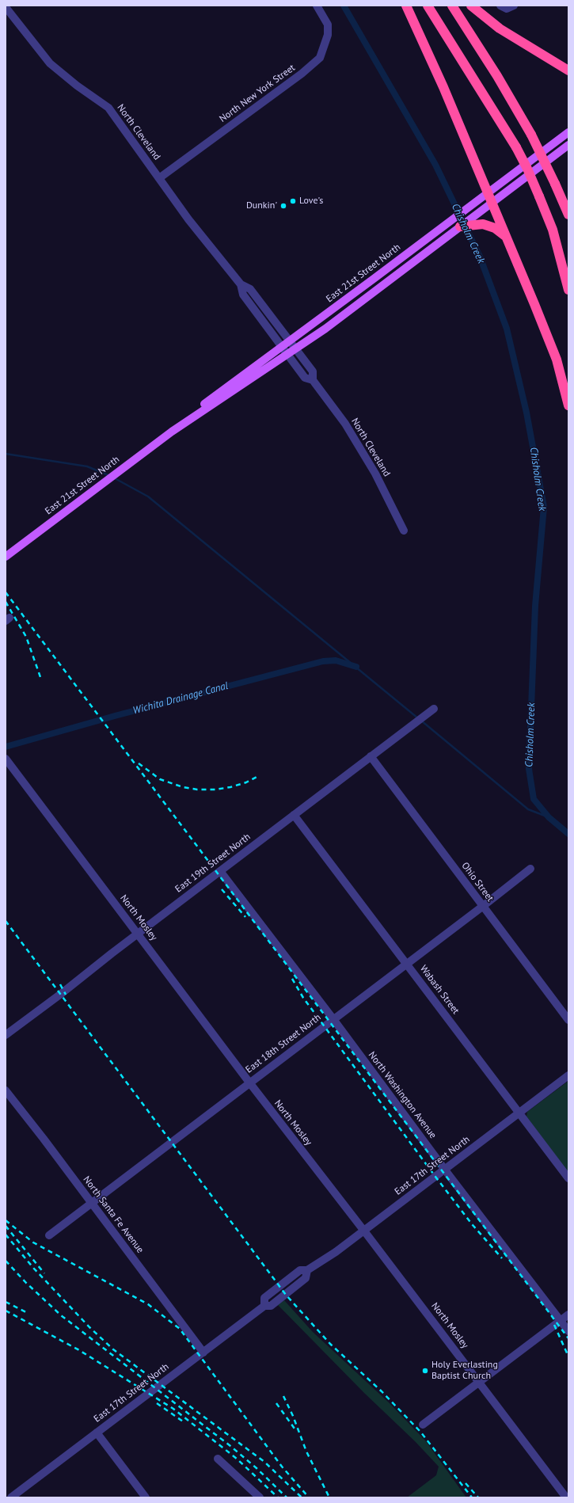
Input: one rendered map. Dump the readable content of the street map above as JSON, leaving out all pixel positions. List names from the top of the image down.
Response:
{
  "streets": {
    "main road": ["East 21st Street North"],
    "street": [
      "North New York Street",
      "North Cleveland",
      "East 19th Street North",
      "Ohio Street",
      "North Mosley",
      "Wabash Street",
      "East 18th Street North",
      "North Washington Avenue",
      "East 17th Street North",
      "North Santa Fe Avenue"
    ]
  },
  "crossings": [
    ["North New York Street", "North Cleveland"],
    ["North Cleveland", "East 21st Street North"],
    ["East 19th Street North", "Ohio Street"],
    ["East 19th Street North", "North Mosley"],
    ["East 19th Street North", "Wabash Street"],
    ["East 19th Street North", "North Washington Avenue"],
    ["Ohio Street", "East 18th Street North"],
    ["North Mosley", "East 18th Street North"],
    ["North Mosley", "East 17th Street North"],
    ["Wabash Street", "East 18th Street North"],
    ["Wabash Street", "East 17th Street North"],
    ["East 18th Street North", "North Washington Avenue"],
    ["East 18th Street North", "North Santa Fe Avenue"],
    ["North Washington Avenue", "East 17th Street North"],
    ["East 17th Street North", "North Santa Fe Avenue"]
  ],
  "water": ["Chisholm Creek", "Wichita Drainage Canal"],
  "places": ["Love's", "Dunkin'", "Holy Everlasting Baptist Church"]
}
